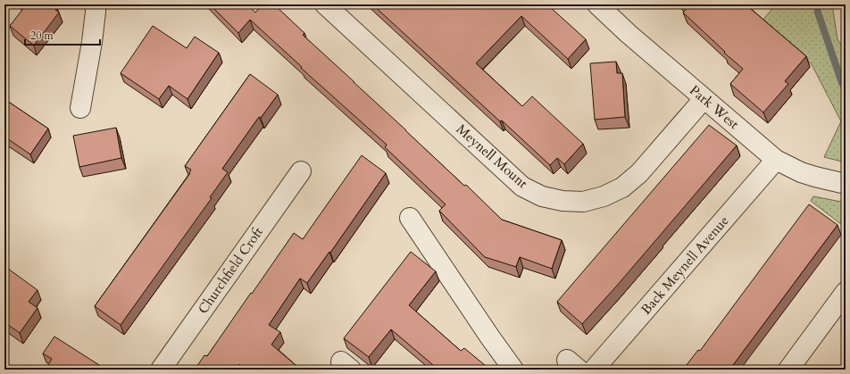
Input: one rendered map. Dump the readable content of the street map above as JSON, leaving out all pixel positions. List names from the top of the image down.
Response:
{
  "streets": {
    "street": [
      "Park West",
      "Meynell Mount",
      "Back Meynell Avenue",
      "Churchfield Croft"
    ]
  },
  "crossings": [
    ["Park West", "Meynell Mount"],
    ["Park West", "Back Meynell Avenue"]
  ],
  "scale_bar": "20 m"
}
